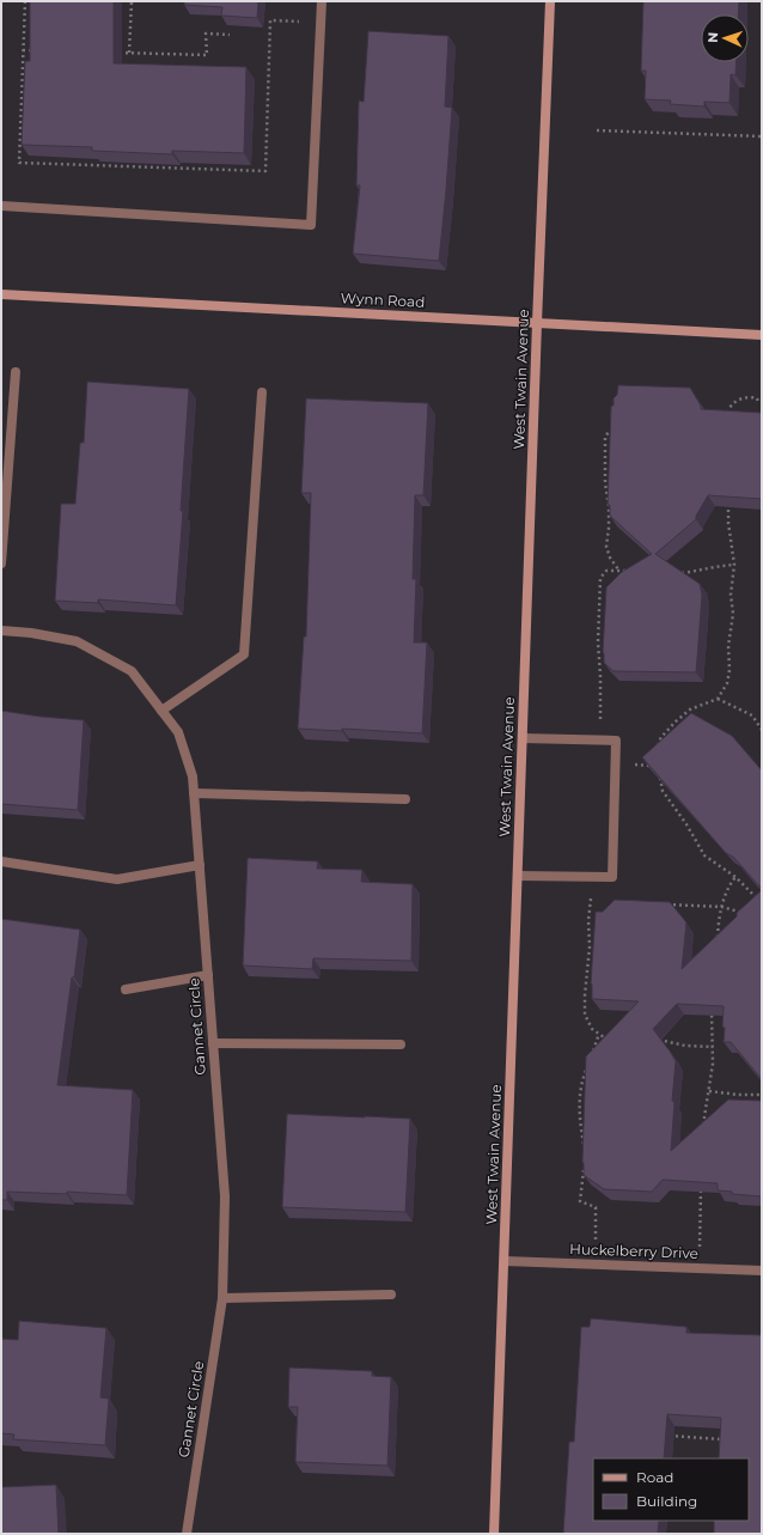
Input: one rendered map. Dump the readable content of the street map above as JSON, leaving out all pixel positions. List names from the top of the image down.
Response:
{
  "streets": {
    "main road": ["Wynn Road", "West Twain Avenue"],
    "street": ["Gannet Circle", "Huckelberry Drive"]
  },
  "crossings": [
    ["Wynn Road", "West Twain Avenue"],
    ["West Twain Avenue", "Huckelberry Drive"]
  ],
  "legend": ["Road", "Building"],
  "north": "left"
}
